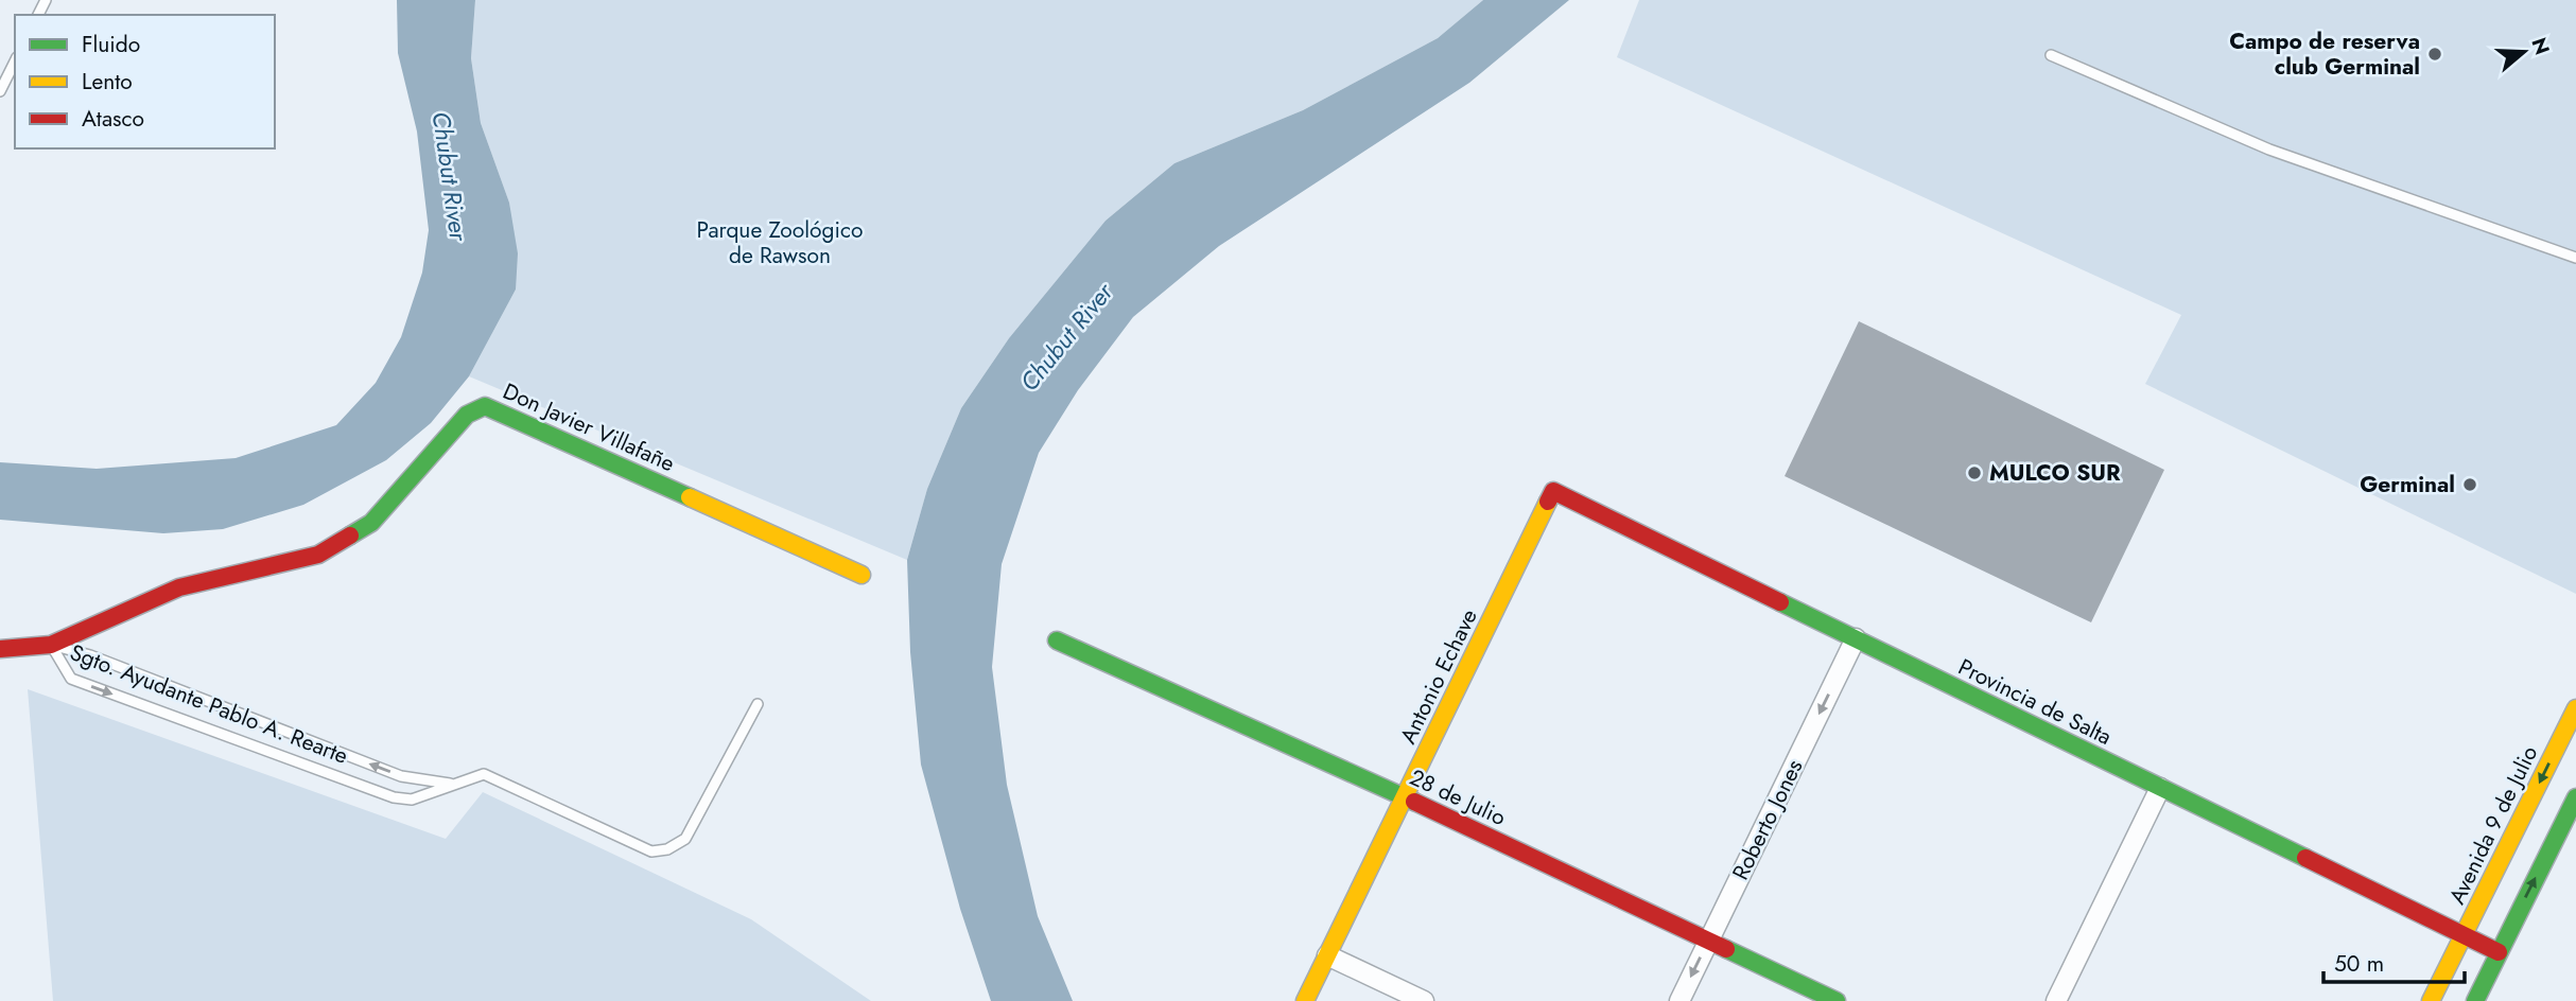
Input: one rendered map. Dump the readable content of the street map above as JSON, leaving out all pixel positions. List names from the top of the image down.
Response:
{
  "streets": {
    "street": [
      "Don Javier Villafañe",
      "Antonio Echave",
      "Provincia de Salta",
      "28 de Julio",
      "Roberto Jones",
      "Avenida 9 de Julio"
    ],
    "lane": ["Sgto. Ayudante Pablo A. Rearte"]
  },
  "crossings": [
    ["Don Javier Villafañe", "Sgto. Ayudante Pablo A. Rearte"],
    ["Antonio Echave", "Provincia de Salta"],
    ["Antonio Echave", "28 de Julio"],
    ["Provincia de Salta", "Roberto Jones"],
    ["Provincia de Salta", "Avenida 9 de Julio"],
    ["28 de Julio", "Roberto Jones"]
  ],
  "one_way": ["Roberto Jones"],
  "water": ["Chubut River"],
  "parks": ["Parque Zoológico de Rawson"],
  "places": ["Campo de reserva club Germinal", "MULCO SUR", "Germinal"],
  "legend": ["Fluido", "Lento", "Atasco"],
  "scale_bar": "50 m",
  "north": "right"
}
